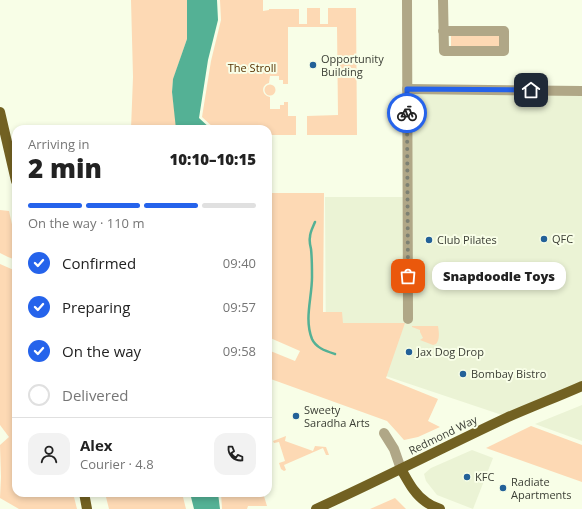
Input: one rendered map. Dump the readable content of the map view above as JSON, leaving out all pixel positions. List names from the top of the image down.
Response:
{
  "streets": {
    "main road": ["Redmond Way"]
  },
  "parks": ["The Stroll"],
  "places": [
    "Opportunity Building",
    "QFC",
    "Club Pilates",
    "Snapdoodle Toys",
    "Jax Dog Drop",
    "Bombay Bistro",
    "Sweety Saradha Arts",
    "KFC",
    "Radiate Apartments"
  ],
  "page": {
    "heading": ["2 min", "Arriving in", "10:10–10:15"],
    "panel": ["Alex", "Courier · 4.8"],
    "bar": "On the way · 110 m",
    "list": [
      ["Confirmed", "09:40"],
      ["Preparing", "09:57"],
      ["On the way", "09:58"],
      "Delivered"
    ],
    "bubble": "Snapdoodle Toys"
  }
}
